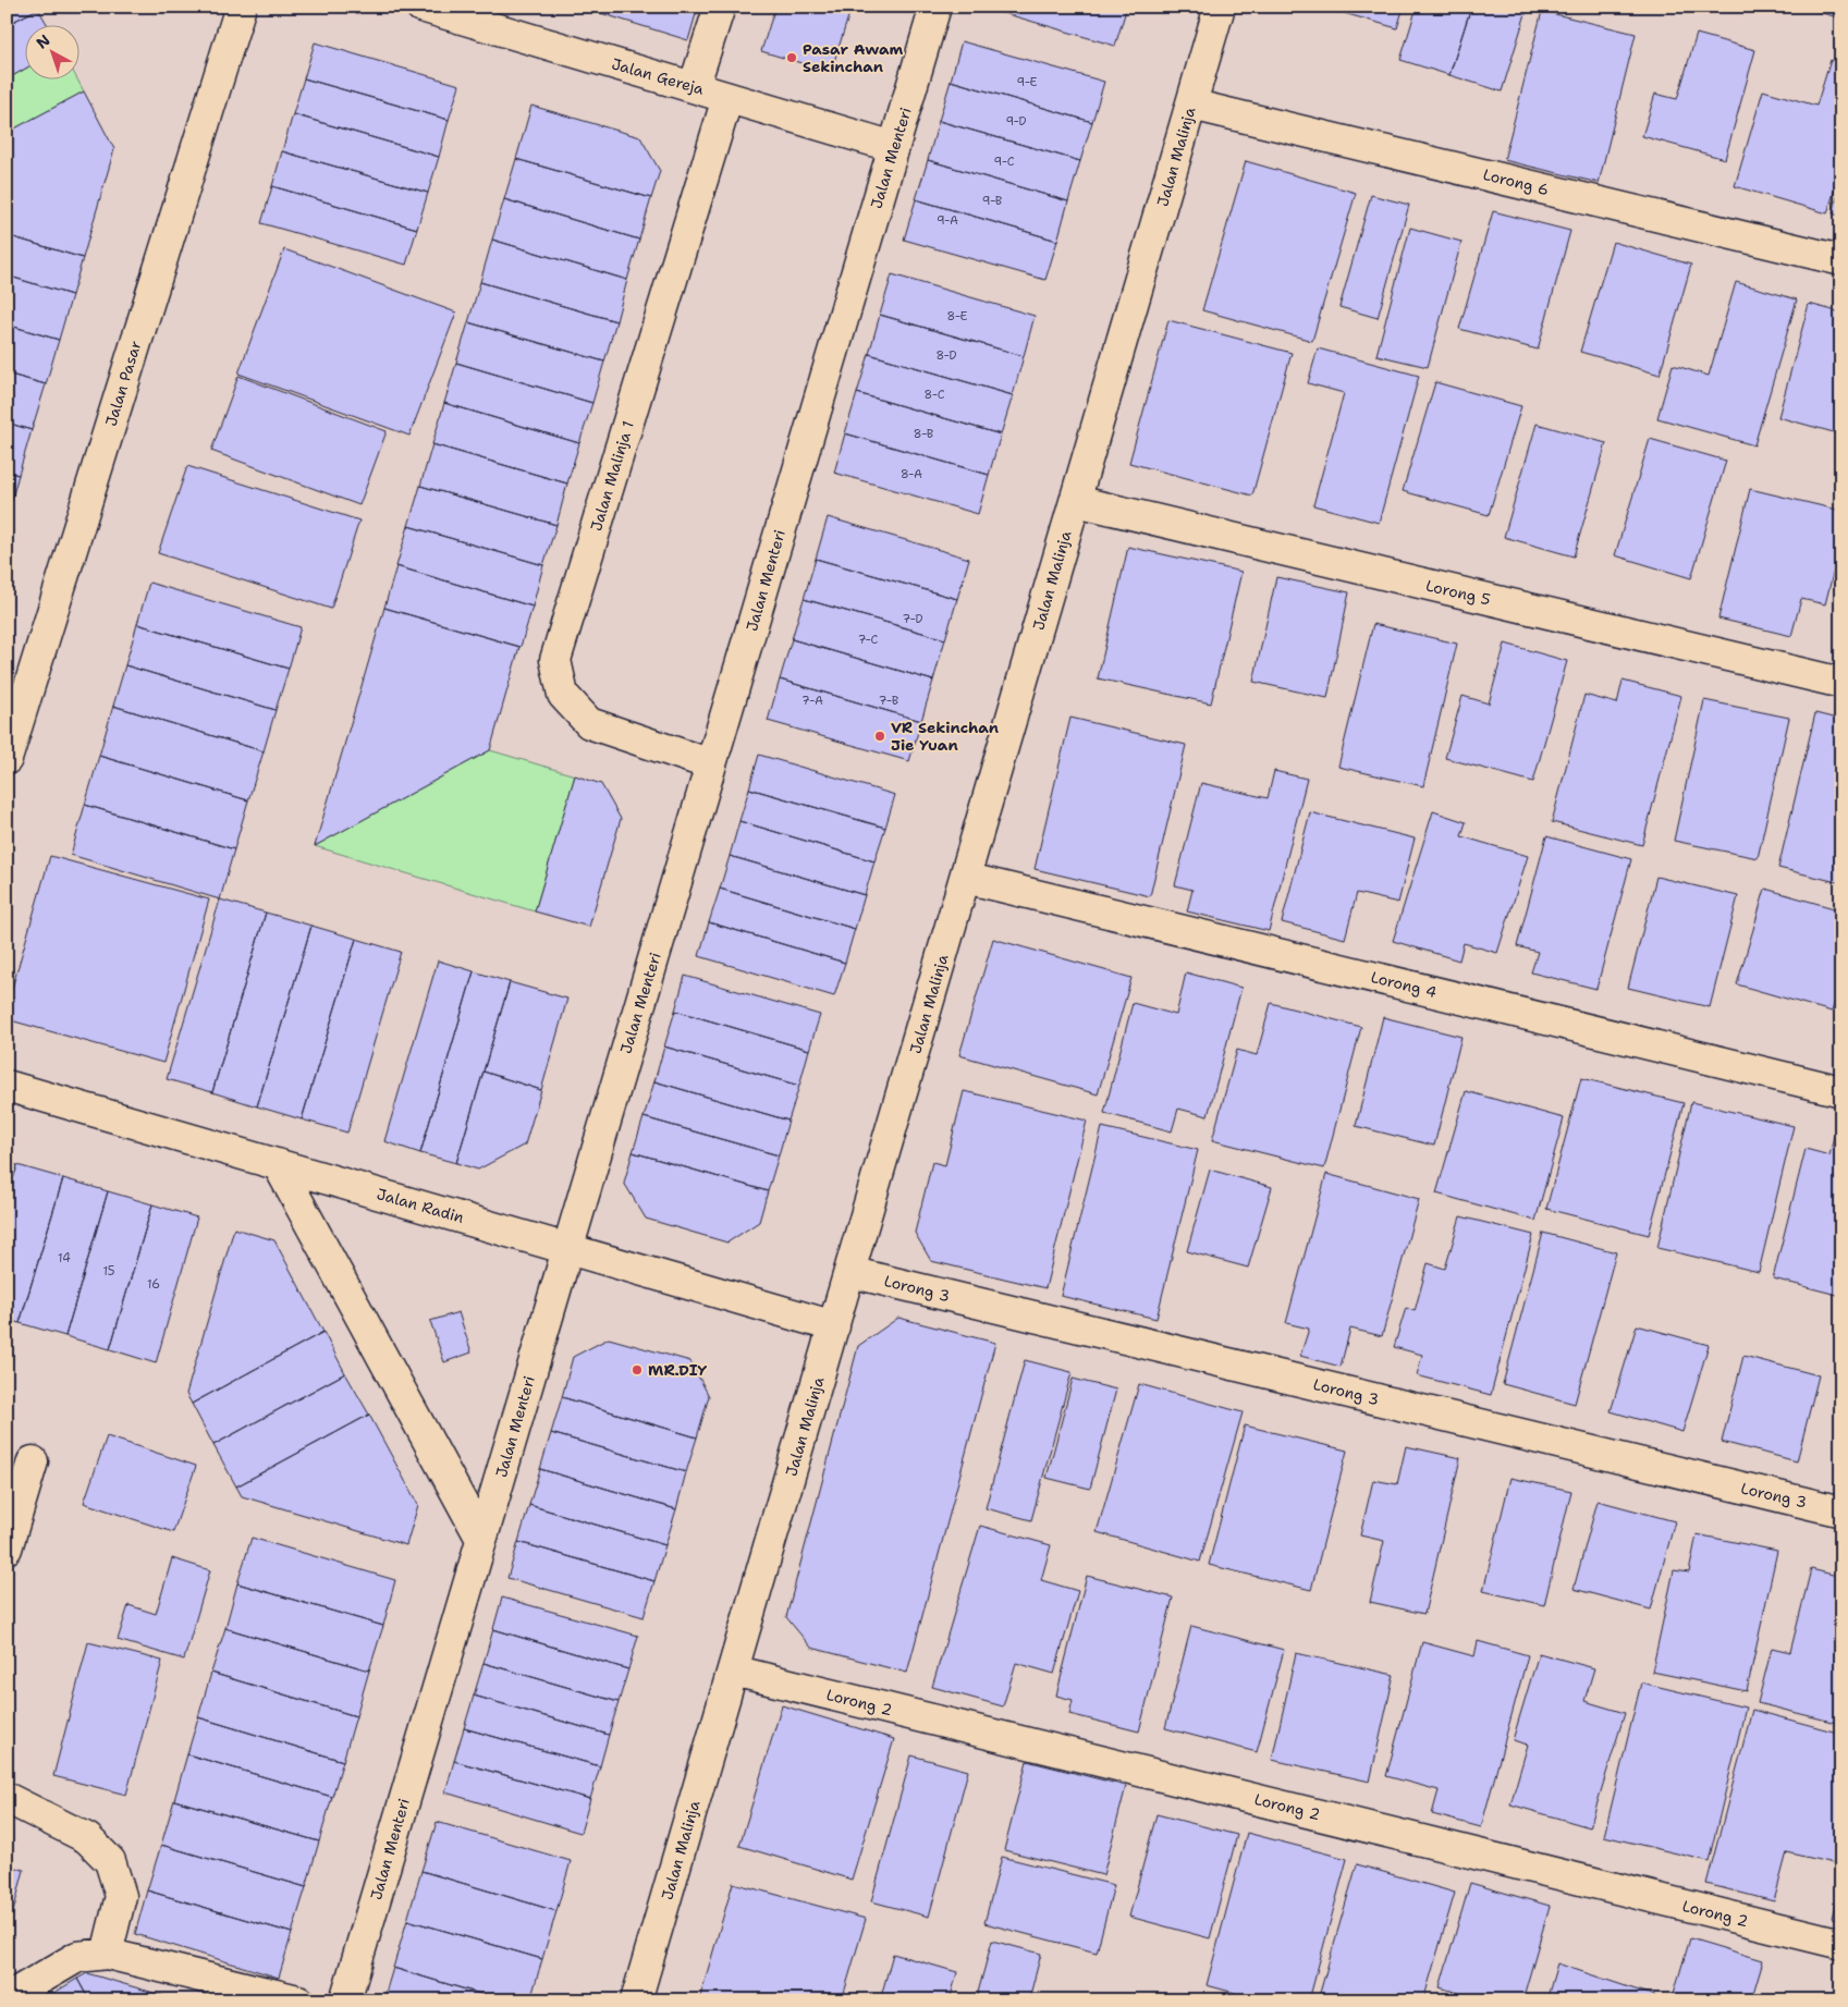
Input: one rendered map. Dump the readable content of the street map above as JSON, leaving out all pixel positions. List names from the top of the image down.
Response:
{
  "streets": {
    "street": [
      "Jalan Gereja",
      "Jalan Malinja",
      "Jalan Menteri",
      "Lorong 6",
      "Jalan Pasar",
      "Jalan Malinja 1",
      "Lorong 5",
      "Lorong 4",
      "Jalan Radin",
      "Lorong 3",
      "Lorong 2"
    ]
  },
  "crossings": [
    ["Jalan Gereja", "Jalan Menteri"],
    ["Jalan Gereja", "Jalan Malinja 1"],
    ["Jalan Malinja", "Lorong 6"],
    ["Jalan Malinja", "Lorong 5"],
    ["Jalan Malinja", "Lorong 4"],
    ["Jalan Malinja", "Jalan Radin"],
    ["Jalan Malinja", "Lorong 3"],
    ["Jalan Malinja", "Lorong 2"],
    ["Jalan Menteri", "Jalan Malinja 1"],
    ["Jalan Menteri", "Jalan Radin"]
  ],
  "places": ["Pasar Awam Sekinchan", "VR Sekinchan Jie Yuan", "MR.DIY"],
  "house_numbers": [
    "9-E",
    "9-D",
    "9-C",
    "9-B",
    "9-A",
    "8-E",
    "8-D",
    "8-C",
    "8-B",
    "8-A",
    "7-D",
    "7-C",
    "7-A",
    "7-B",
    "14",
    "15",
    "16"
  ],
  "north": "top left"
}
